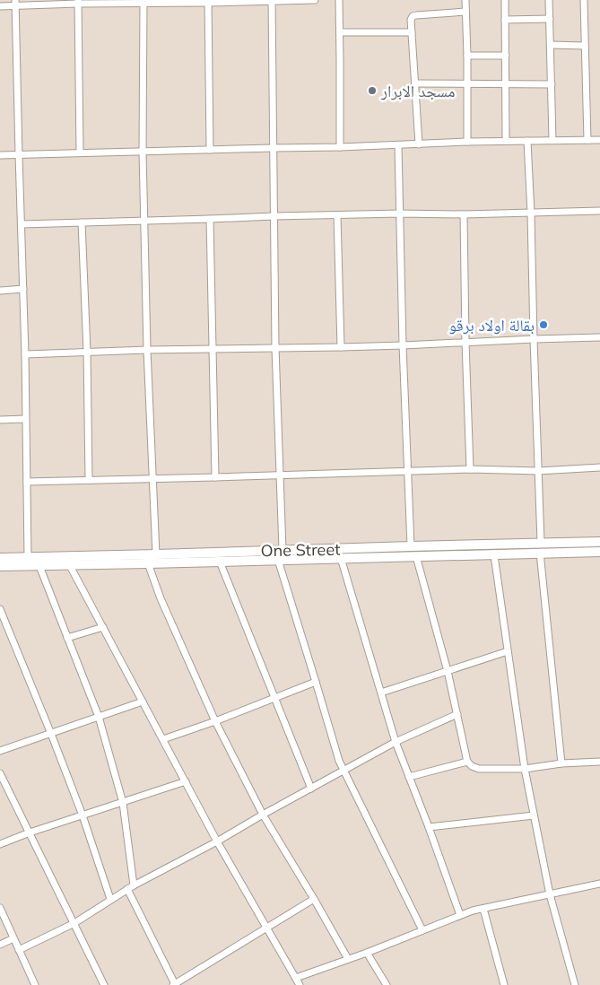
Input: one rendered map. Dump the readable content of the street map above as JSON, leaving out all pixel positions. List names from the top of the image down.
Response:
{
  "streets": {
    "street": ["One Street"]
  },
  "places": ["مسجد الابرار", "بقالة اولاد برقو"]
}
